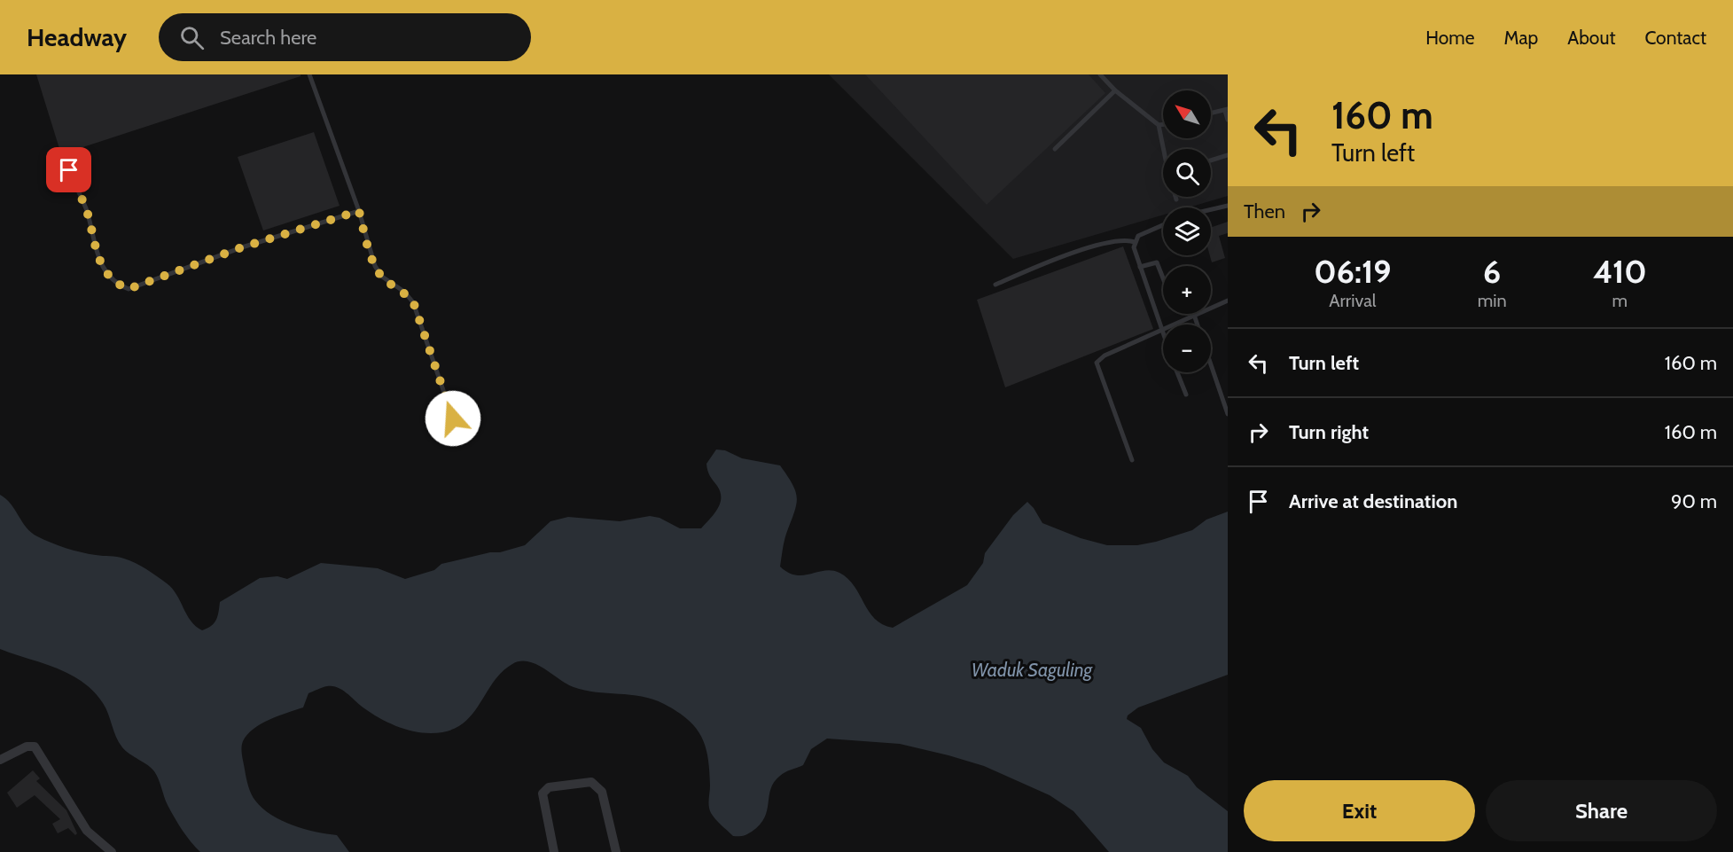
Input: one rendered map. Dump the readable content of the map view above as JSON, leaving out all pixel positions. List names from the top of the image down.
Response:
{
  "water": ["Waduk Saguling"],
  "north": "top left",
  "page": {
    "header": "Headway",
    "search": "Search here",
    "nav": [
      "Home",
      "Map",
      "About",
      "Contact"
    ],
    "turn": ["160 m", "Turn left"],
    "map_buttons": ["+", "−"],
    "then": "Then",
    "eta": [
      "06:19",
      "Arrival",
      "6",
      "min",
      "410",
      "m"
    ],
    "list": [
      {
        "name": "Turn left",
        "value": "160 m"
      },
      {
        "name": "Turn right",
        "value": "160 m"
      },
      {
        "name": "Arrive at destination",
        "value": "90 m"
      }
    ],
    "buttons": ["Exit", "Share"]
  }
}
